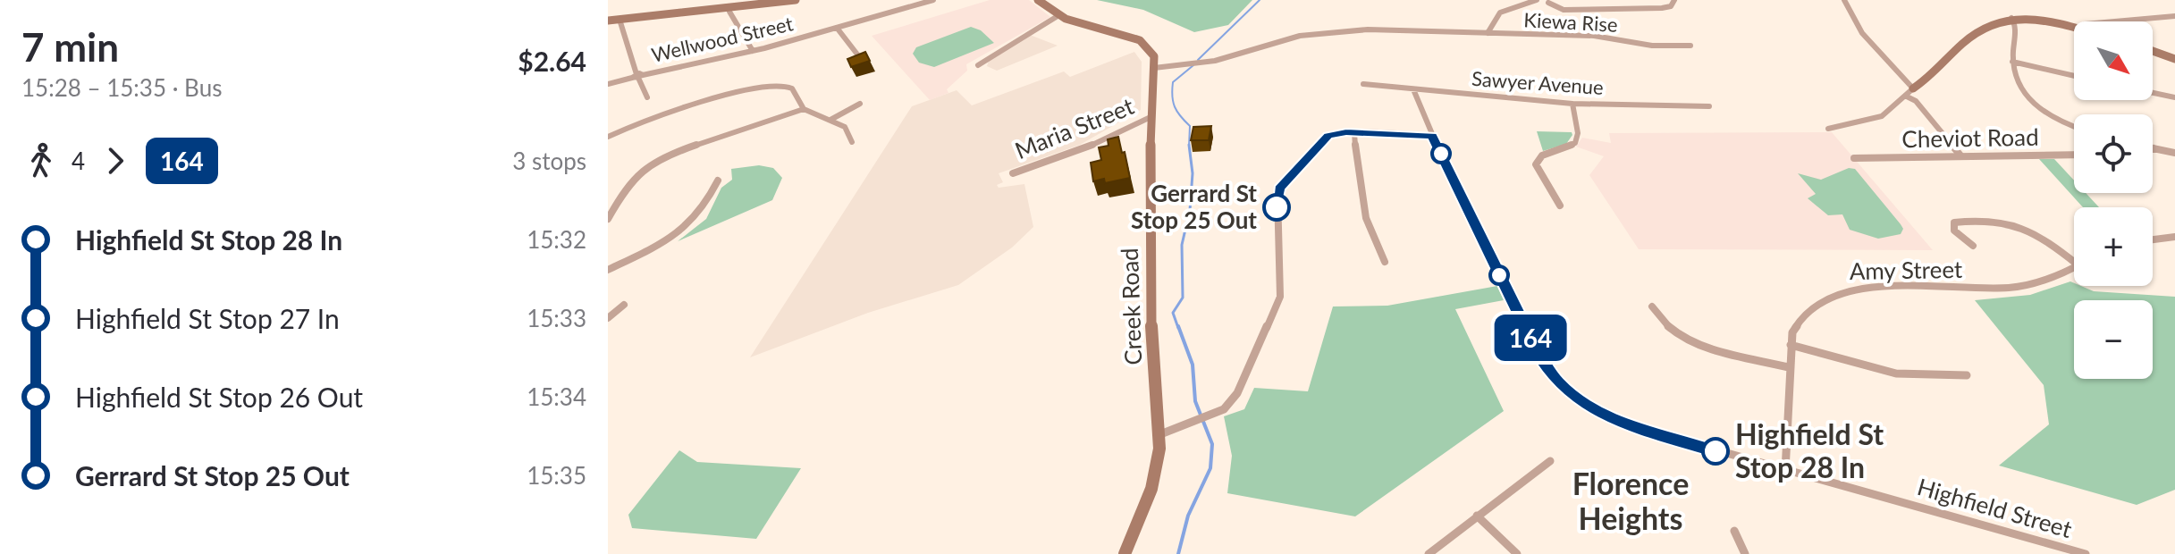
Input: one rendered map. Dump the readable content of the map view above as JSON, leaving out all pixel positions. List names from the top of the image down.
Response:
{
  "streets": {
    "street": [
      "Kiewa Rise",
      "Wellwood Street",
      "Sawyer Avenue",
      "Maria Street",
      "Cheviot Road",
      "Amy Street",
      "Creek Road",
      "Highfield Street"
    ]
  },
  "crossings": [
    ["Kiewa Rise", "Creek Road"],
    ["Sawyer Avenue", "Highfield Street"],
    ["Maria Street", "Creek Road"],
    ["Amy Street", "Highfield Street"]
  ],
  "districts": ["Florence Heights"],
  "places": ["Gerrard St Stop 25 Out", "Highfield St Stop 28 In"],
  "lines": ["bus line 164"],
  "north": "bottom right",
  "page": {
    "heading": ["7 min", "15:28 – 15:35 · Bus", "$2.64"],
    "on_map": "164",
    "map_buttons": ["+", "−"],
    "legs": ["4", "164", "3 stops"],
    "list": [
      {
        "name": "Highfield St Stop 28 In",
        "value": "15:32"
      },
      {
        "name": "Highfield St Stop 27 In",
        "value": "15:33"
      },
      {
        "name": "Highfield St Stop 26 Out",
        "value": "15:34"
      },
      {
        "name": "Gerrard St Stop 25 Out",
        "value": "15:35"
      }
    ]
  }
}
